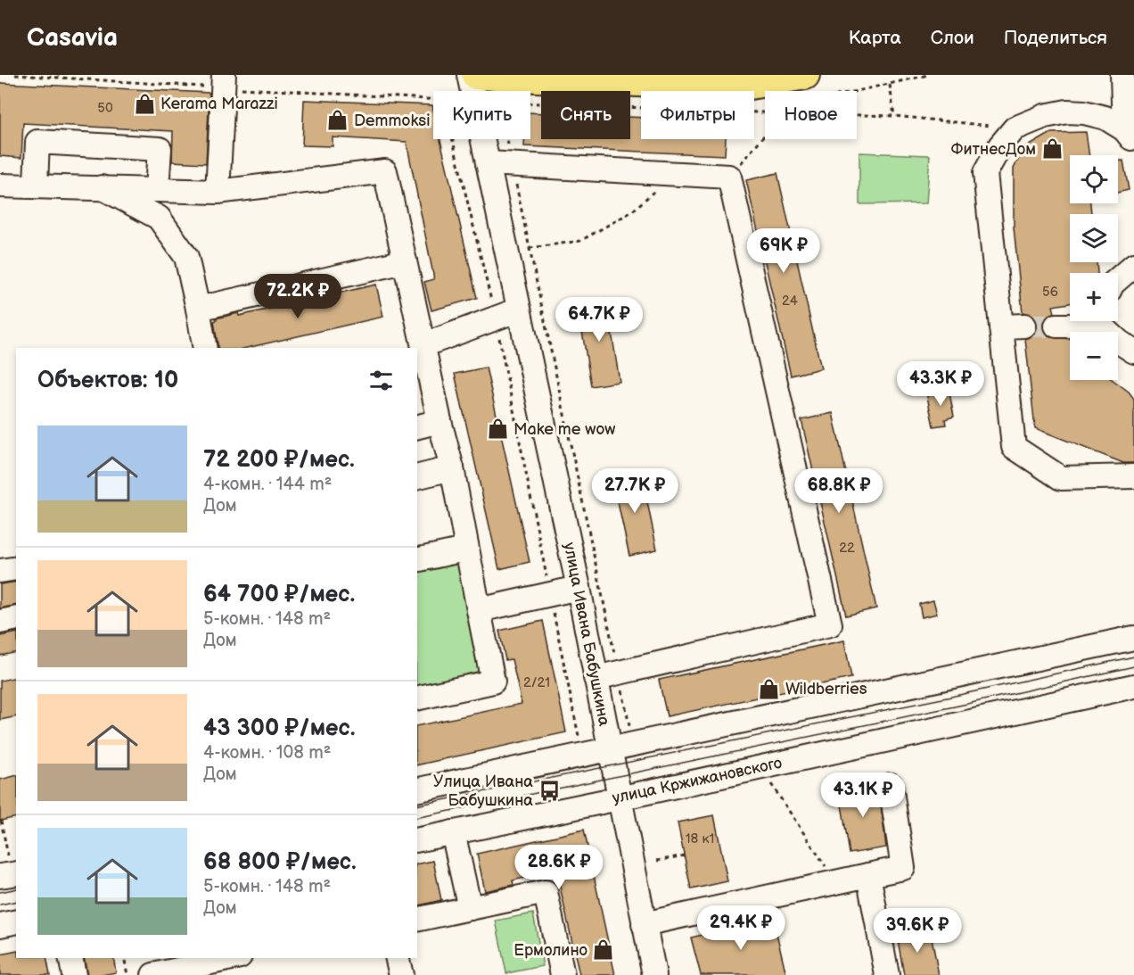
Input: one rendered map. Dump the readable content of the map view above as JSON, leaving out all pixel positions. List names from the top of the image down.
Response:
{
  "streets": {
    "street": ["улица Ивана Бабушкина", "улица Кржижановского"]
  },
  "crossings": [
    ["улица Ивана Бабушкина", "улица Кржижановского"]
  ],
  "places": {
    "shop": [
      "Kerama Marazzi",
      "Demmoksi",
      "ФитнесДом",
      "Make me wow",
      "Wildberries",
      "Ермолино"
    ],
    "bus stop": ["Улица Ивана Бабушкина"]
  },
  "house_numbers": [
    "50",
    "56",
    "24",
    "22",
    "2/21",
    "18 к1"
  ],
  "page": {
    "header": "Casavia",
    "nav": ["Карта", "Слои", "Поделиться"],
    "chip": [
      "Купить",
      "Снять",
      "Фильтры",
      "Новое"
    ],
    "map_buttons": ["+", "−"],
    "price": [
      "69K ₽",
      "72.2K ₽",
      "64.7K ₽",
      "43.3K ₽",
      "27.7K ₽",
      "68.8K ₽",
      "43.1K ₽",
      "28.6K ₽",
      "29.4K ₽",
      "39.6K ₽"
    ],
    "heading": "Объектов: 10",
    "list": [
      {
        "name": "72 200 ₽/мес.",
        "note": "4-комн. · 144 m² · Дом"
      },
      {
        "name": "64 700 ₽/мес.",
        "note": "5-комн. · 148 m² · Дом"
      },
      {
        "name": "43 300 ₽/мес.",
        "note": "4-комн. · 108 m² · Дом"
      },
      {
        "name": "68 800 ₽/мес.",
        "note": "5-комн. · 148 m² · Дом"
      }
    ]
  }
}
